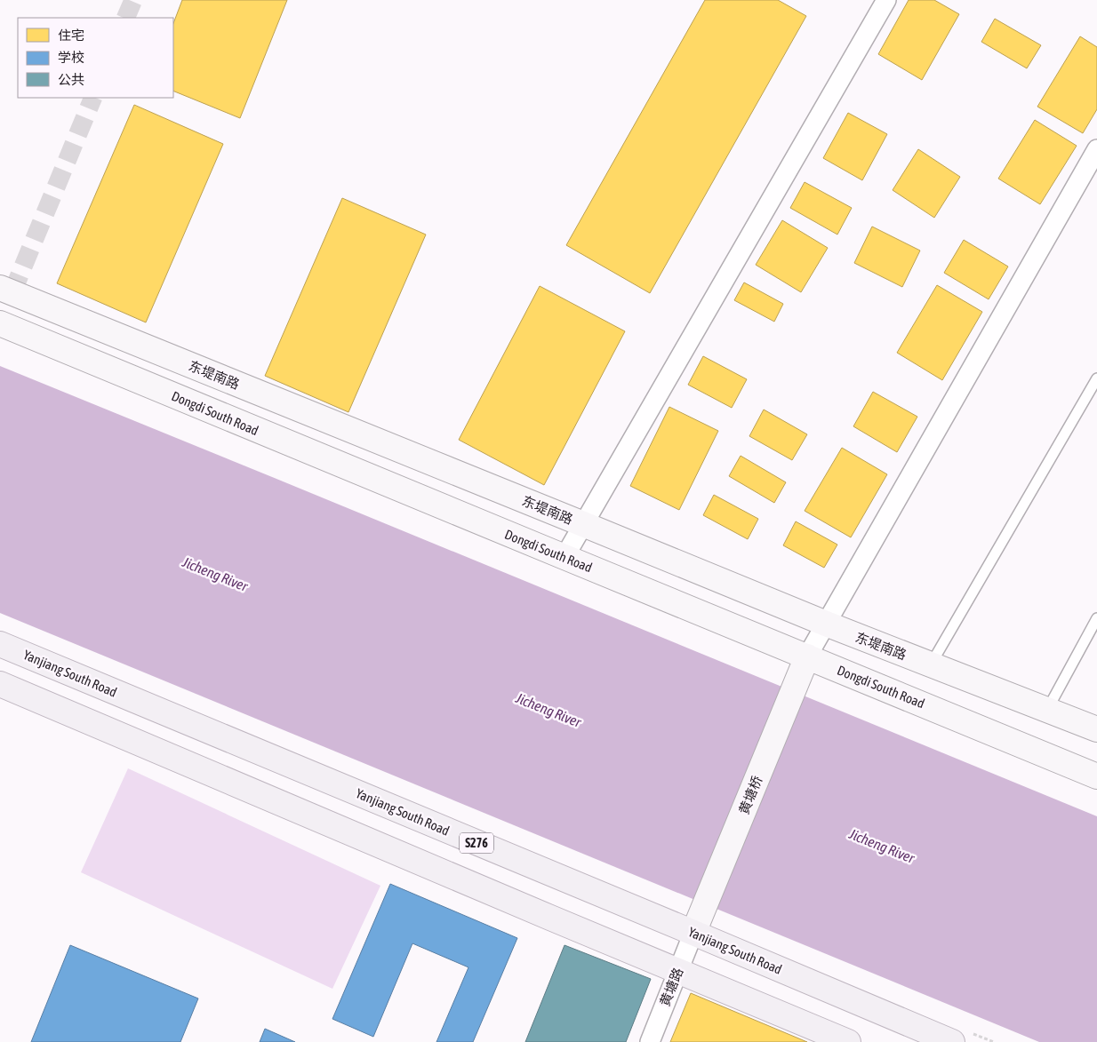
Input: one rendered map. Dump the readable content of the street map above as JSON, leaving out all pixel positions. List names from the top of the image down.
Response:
{
  "streets": {
    "main road": [
      "东堤南路",
      "Dongdi South Road",
      "Yanjiang South Road",
      "黄塘桥",
      "S276"
    ],
    "street": ["黄塘路"]
  },
  "crossings": [
    ["Dongdi South Road", "黄塘桥"],
    ["Yanjiang South Road", "黄塘桥"],
    ["Yanjiang South Road", "黄塘路"],
    ["黄塘桥", "黄塘路"]
  ],
  "water": ["Jicheng River"],
  "legend": ["住宅", "学校", "公共"]
}
